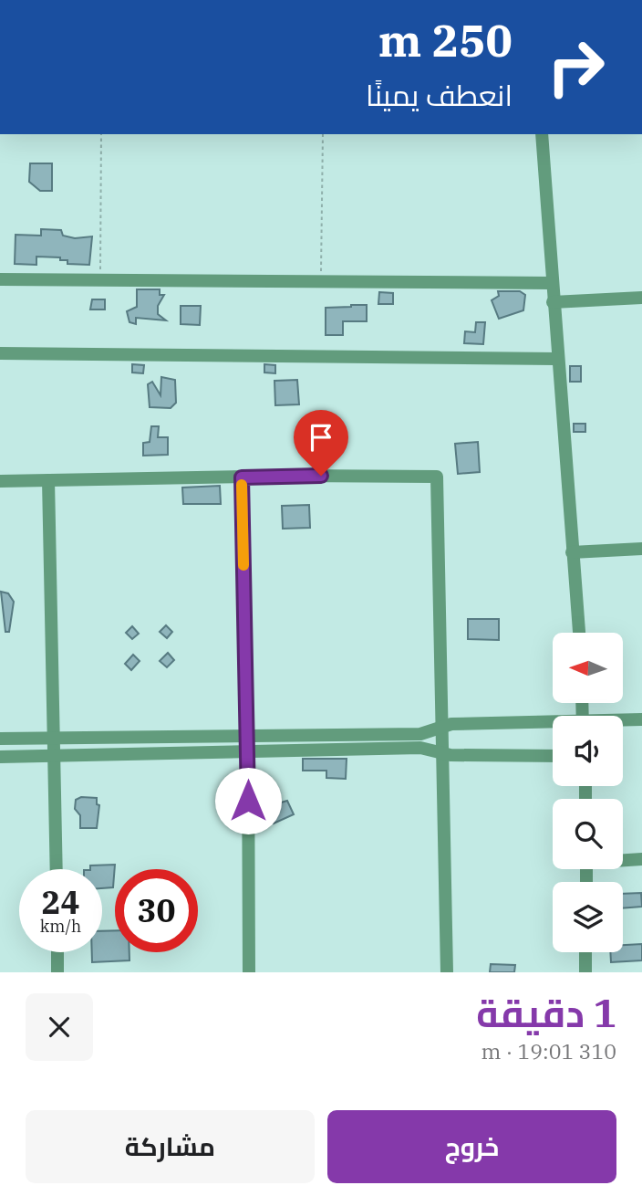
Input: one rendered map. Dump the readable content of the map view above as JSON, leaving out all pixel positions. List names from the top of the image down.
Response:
{
  "north": "left",
  "page": {
    "turn": ["250 m", "انعطف يمينًا"],
    "speed": "24 km/h",
    "limit": "30",
    "heading": ["1 دقيقة", "310 m · 19:01"],
    "buttons": ["خروج", "مشاركة"]
  }
}
